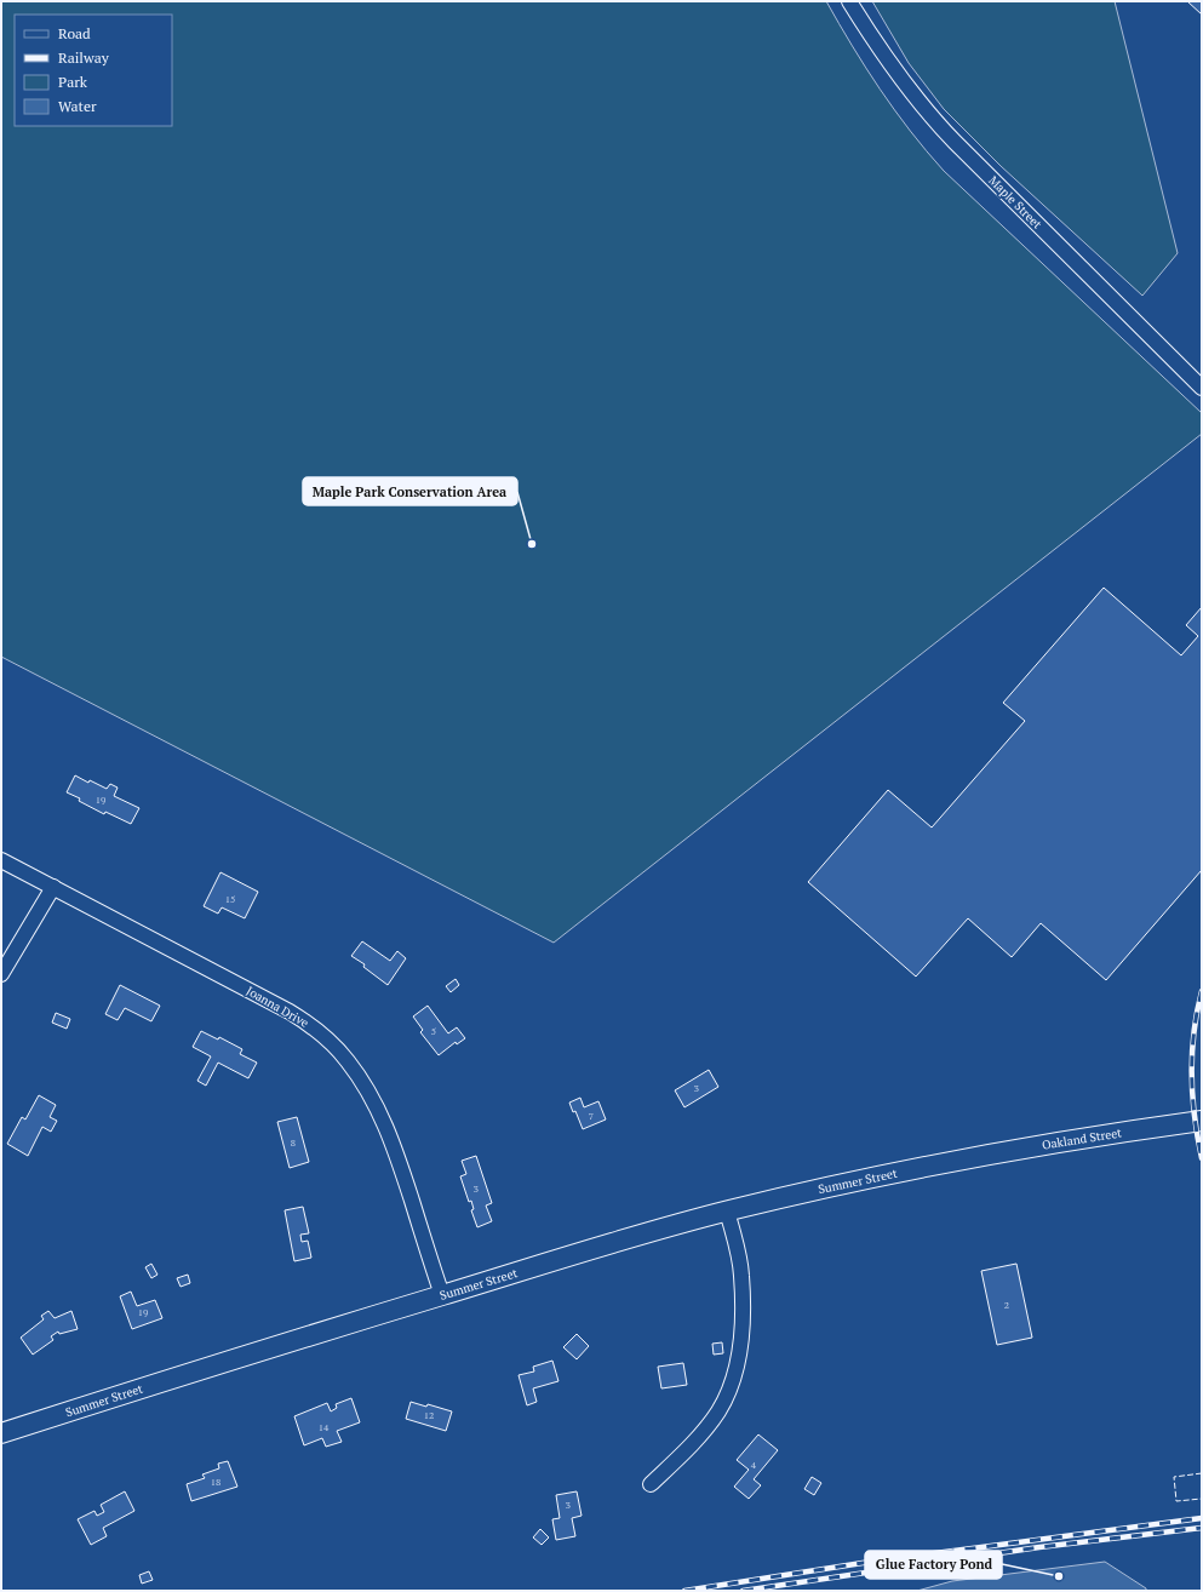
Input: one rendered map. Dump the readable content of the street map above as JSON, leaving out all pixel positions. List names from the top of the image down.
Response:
{
  "streets": {
    "main road": ["Oakland Street", "Summer Street"],
    "street": ["Maple Street", "Joanna Drive"]
  },
  "crossings": [
    ["Joanna Drive", "Summer Street"],
    ["Oakland Street", "Summer Street"]
  ],
  "places": ["Maple Park Conservation Area", "Glue Factory Pond"],
  "house_numbers": [
    "19",
    "15",
    "5",
    "3",
    "7",
    "8",
    "3",
    "2",
    "19",
    "12",
    "14",
    "4",
    "18",
    "3"
  ],
  "legend": [
    "Road",
    "Railway",
    "Park",
    "Water"
  ]
}
